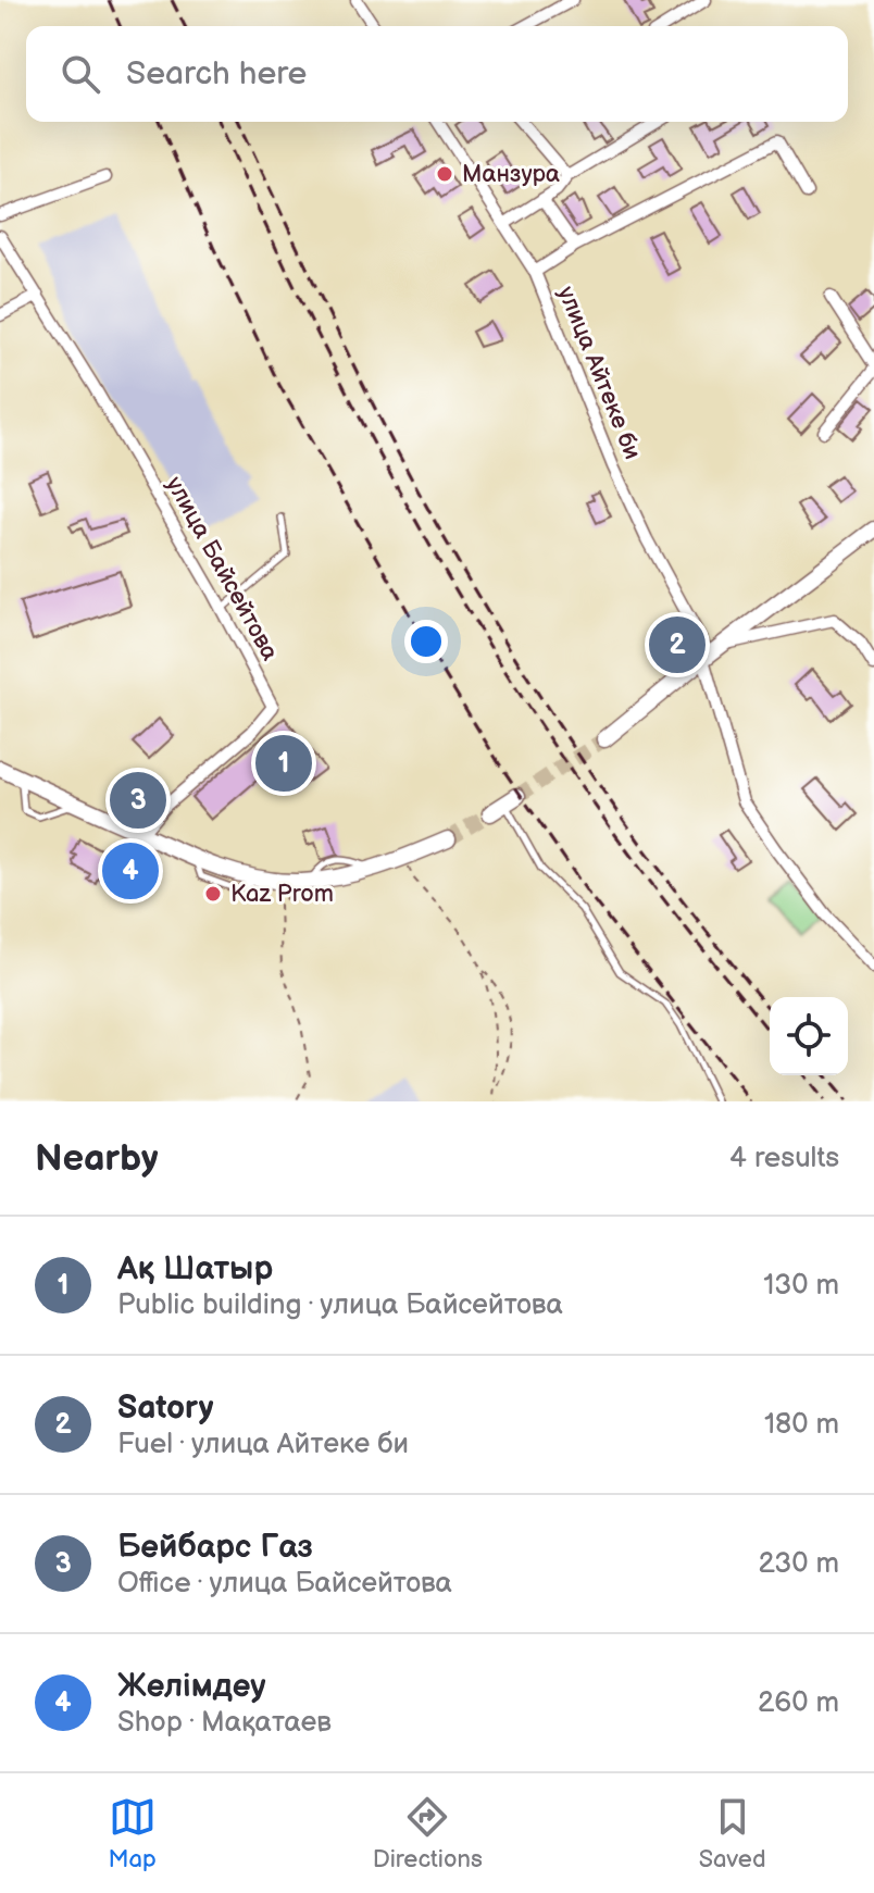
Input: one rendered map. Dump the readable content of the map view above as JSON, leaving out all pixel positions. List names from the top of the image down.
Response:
{
  "streets": {
    "street": ["улица Айтеке би", "улица Байсейтова"]
  },
  "places": ["Манзура", "Kaz Prom"],
  "page": {
    "search": "Search here",
    "pins": [
      "2",
      "1",
      "3",
      "4"
    ],
    "heading": ["Nearby", "4 results"],
    "list": [
      {
        "mark": "1",
        "name": "Ақ Шатыр",
        "note": "Public building · улица Байсейтова",
        "value": "130 m"
      },
      {
        "mark": "2",
        "name": "Satory",
        "note": "Fuel · улица Айтеке би",
        "value": "180 m"
      },
      {
        "mark": "3",
        "name": "Бейбарс Газ",
        "note": "Office · улица Байсейтова",
        "value": "230 m"
      },
      {
        "mark": "4",
        "name": "Желімдеу",
        "note": "Shop · Мақатаев",
        "value": "260 m"
      }
    ],
    "nav": ["Map", "Directions", "Saved"]
  }
}
